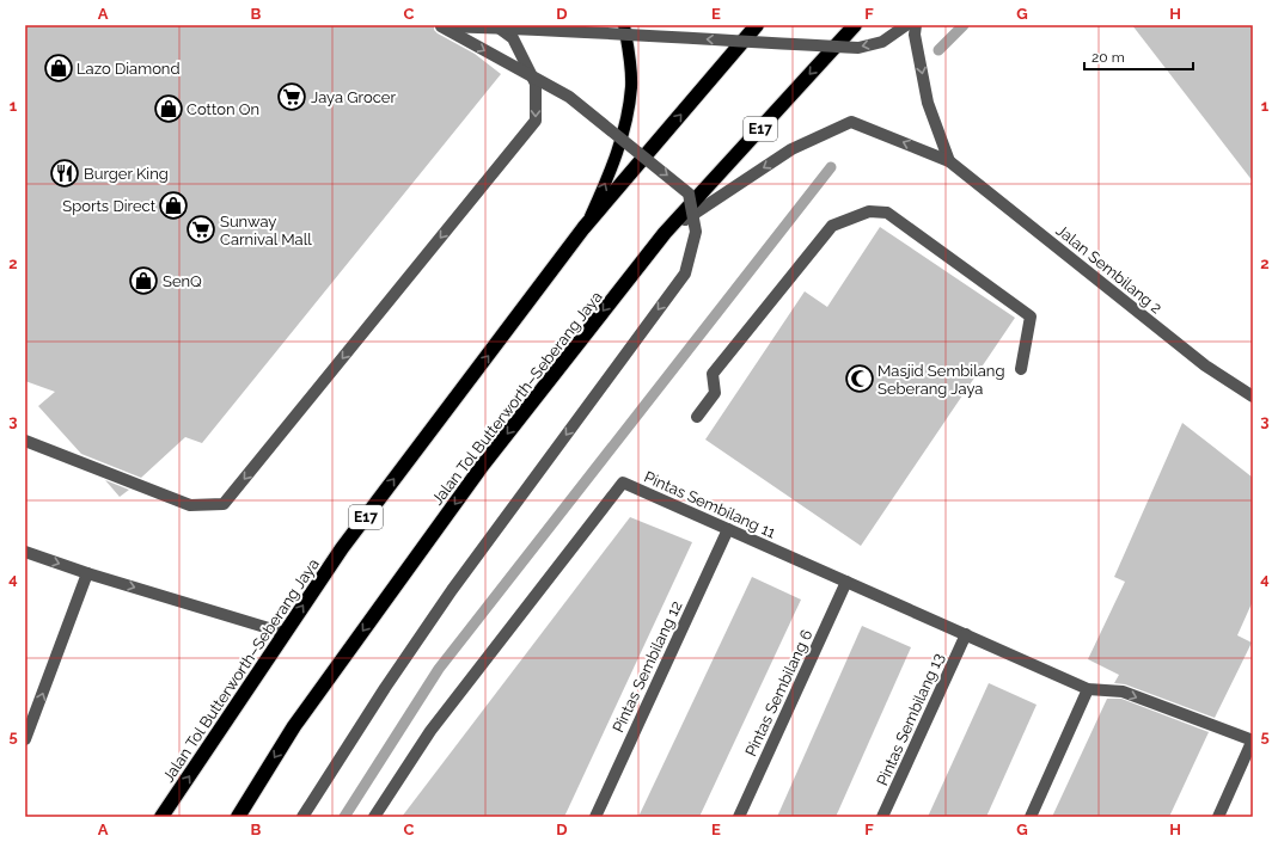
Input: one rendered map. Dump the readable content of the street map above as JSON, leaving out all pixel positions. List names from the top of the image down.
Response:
{
  "streets": {
    "highway": ["E17", "Jalan Tol Butterworth–Seberang Jaya"],
    "street": [
      "Jalan Sembilang 2",
      "Pintas Sembilang 11",
      "Pintas Sembilang 12",
      "Pintas Sembilang 6",
      "Pintas Sembilang 13"
    ]
  },
  "crossings": [
    ["Jalan Sembilang 2", "Jalan Tol Butterworth–Seberang Jaya"],
    ["Pintas Sembilang 11", "Pintas Sembilang 12"],
    ["Pintas Sembilang 11", "Pintas Sembilang 6"],
    ["Pintas Sembilang 11", "Pintas Sembilang 13"]
  ],
  "places": {
    "shop": [
      "Lazo Diamond",
      "Cotton On",
      "Sports Direct",
      "SenQ"
    ],
    "supermarket": ["Jaya Grocer", "Sunway Carnival Mall"],
    "restaurant": ["Burger King"],
    "mosque": ["Masjid Sembilang Seberang Jaya"]
  },
  "scale_bar": "20 m",
  "grid": {
    "columns": [
      "A",
      "B",
      "C",
      "D",
      "E",
      "F",
      "G",
      "H"
    ],
    "rows": [
      "1",
      "2",
      "3",
      "4",
      "5"
    ]
  }
}
